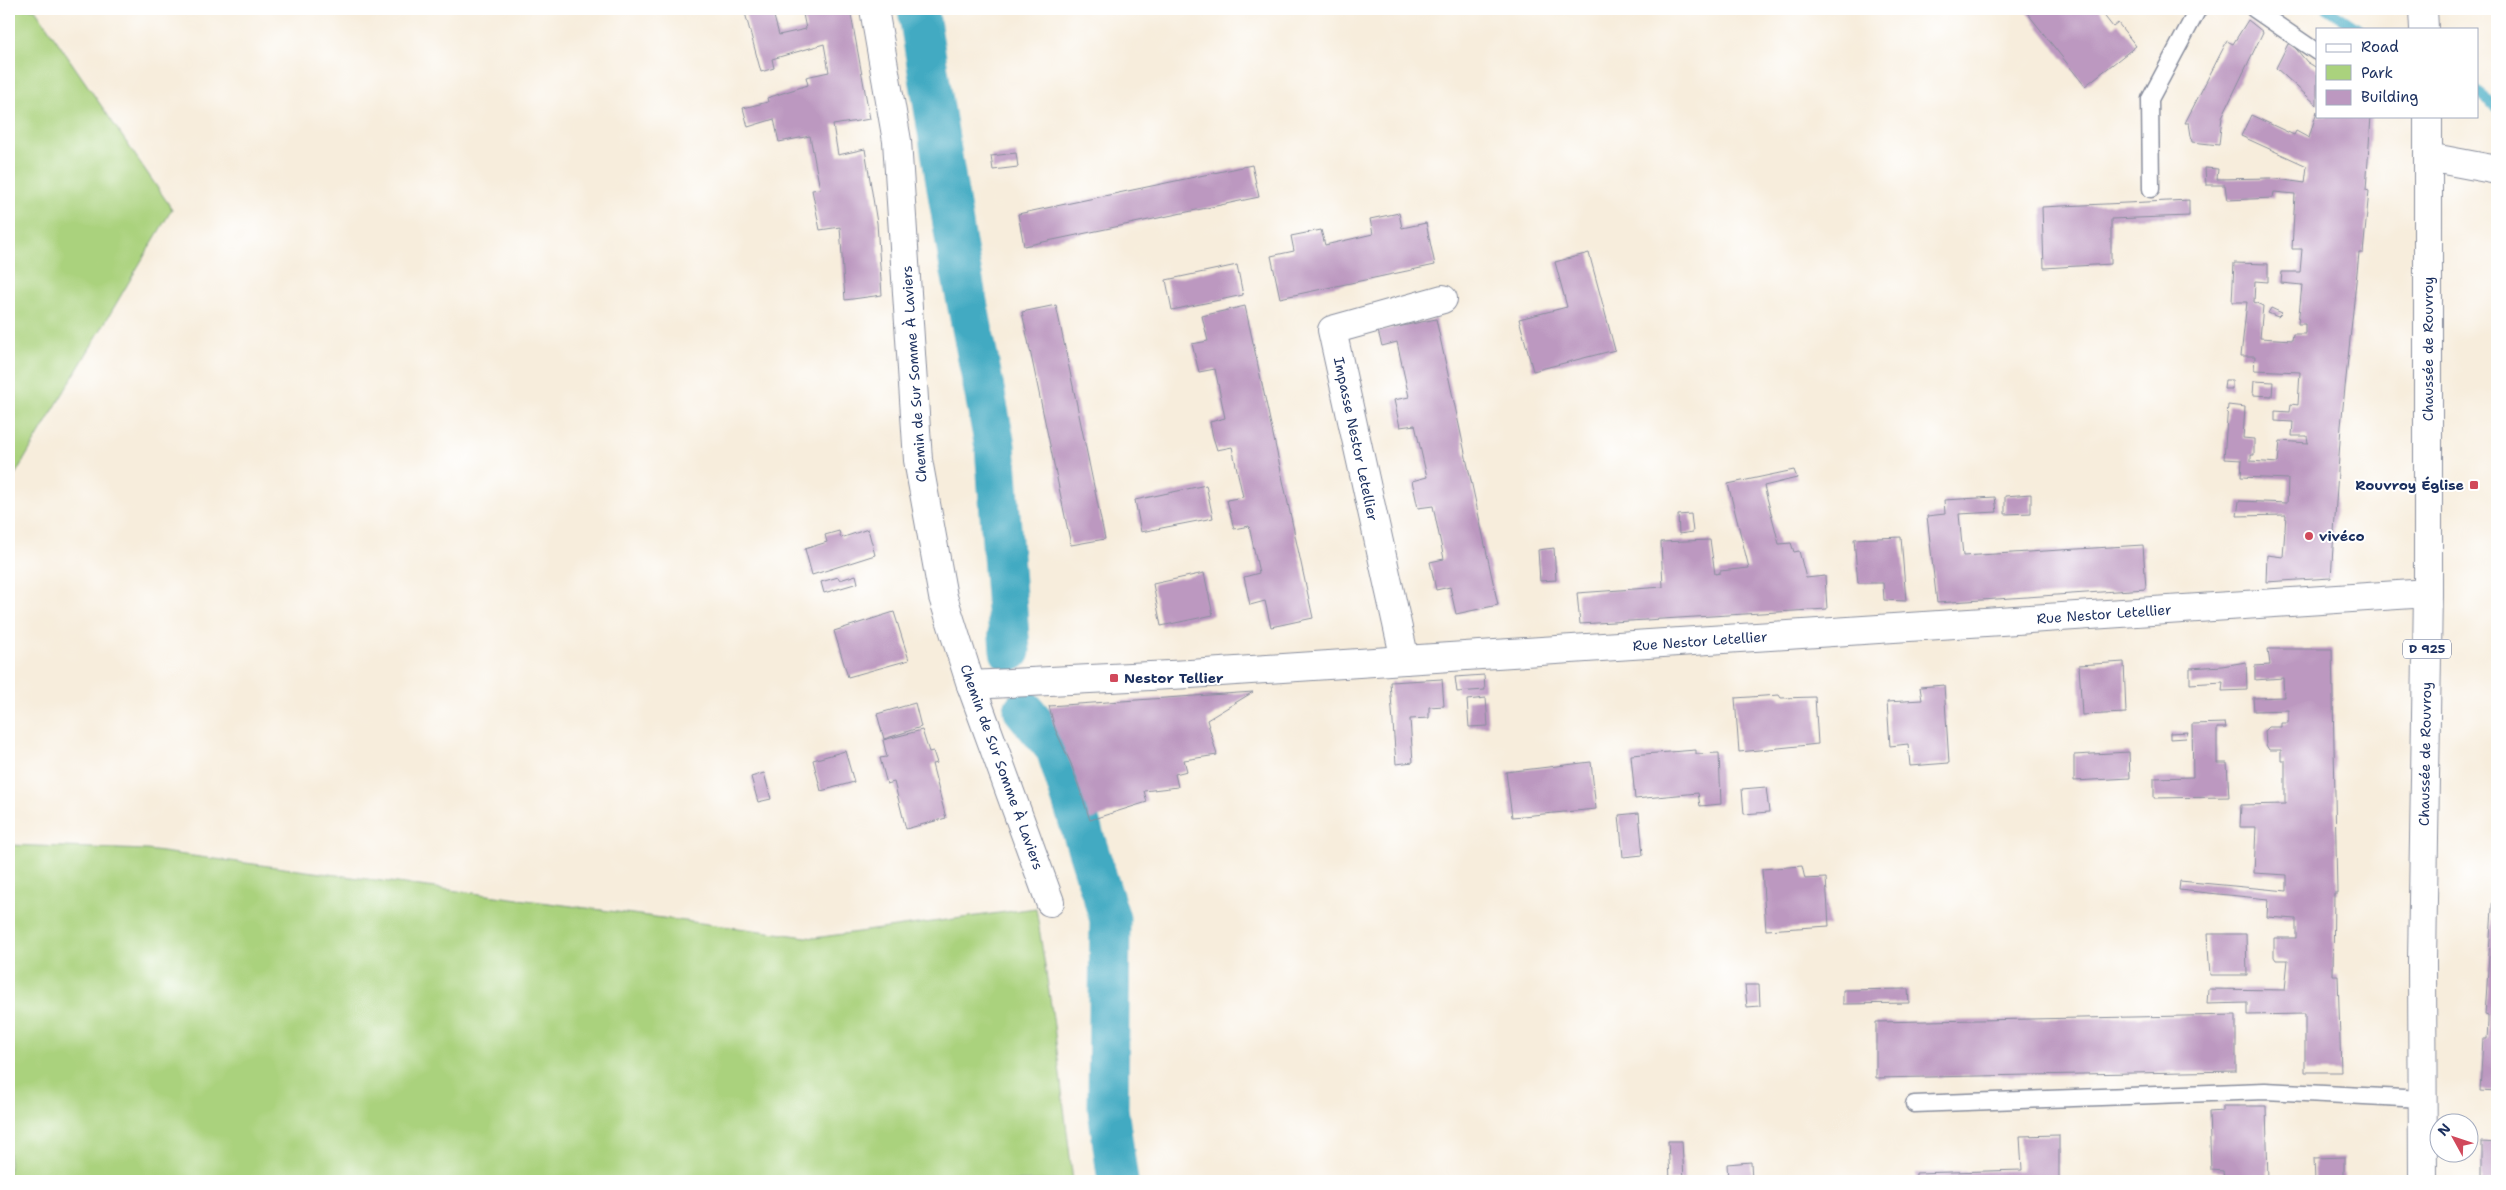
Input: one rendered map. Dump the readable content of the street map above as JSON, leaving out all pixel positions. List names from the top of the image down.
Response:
{
  "streets": {
    "street": [
      "Chaussée de Rouvroy",
      "Chemin de Sur Somme À Laviers",
      "Impasse Nestor Letellier",
      "Rue Nestor Letellier",
      "D 925"
    ]
  },
  "crossings": [
    ["Chaussée de Rouvroy", "Rue Nestor Letellier"],
    ["Chemin de Sur Somme À Laviers", "Rue Nestor Letellier"],
    ["Impasse Nestor Letellier", "Rue Nestor Letellier"]
  ],
  "places": {
    "transit": ["Rouvroy Église", "Nestor Tellier"],
    "other": ["vivéco"]
  },
  "legend": ["Road", "Park", "Building"],
  "north": "top left"
}
